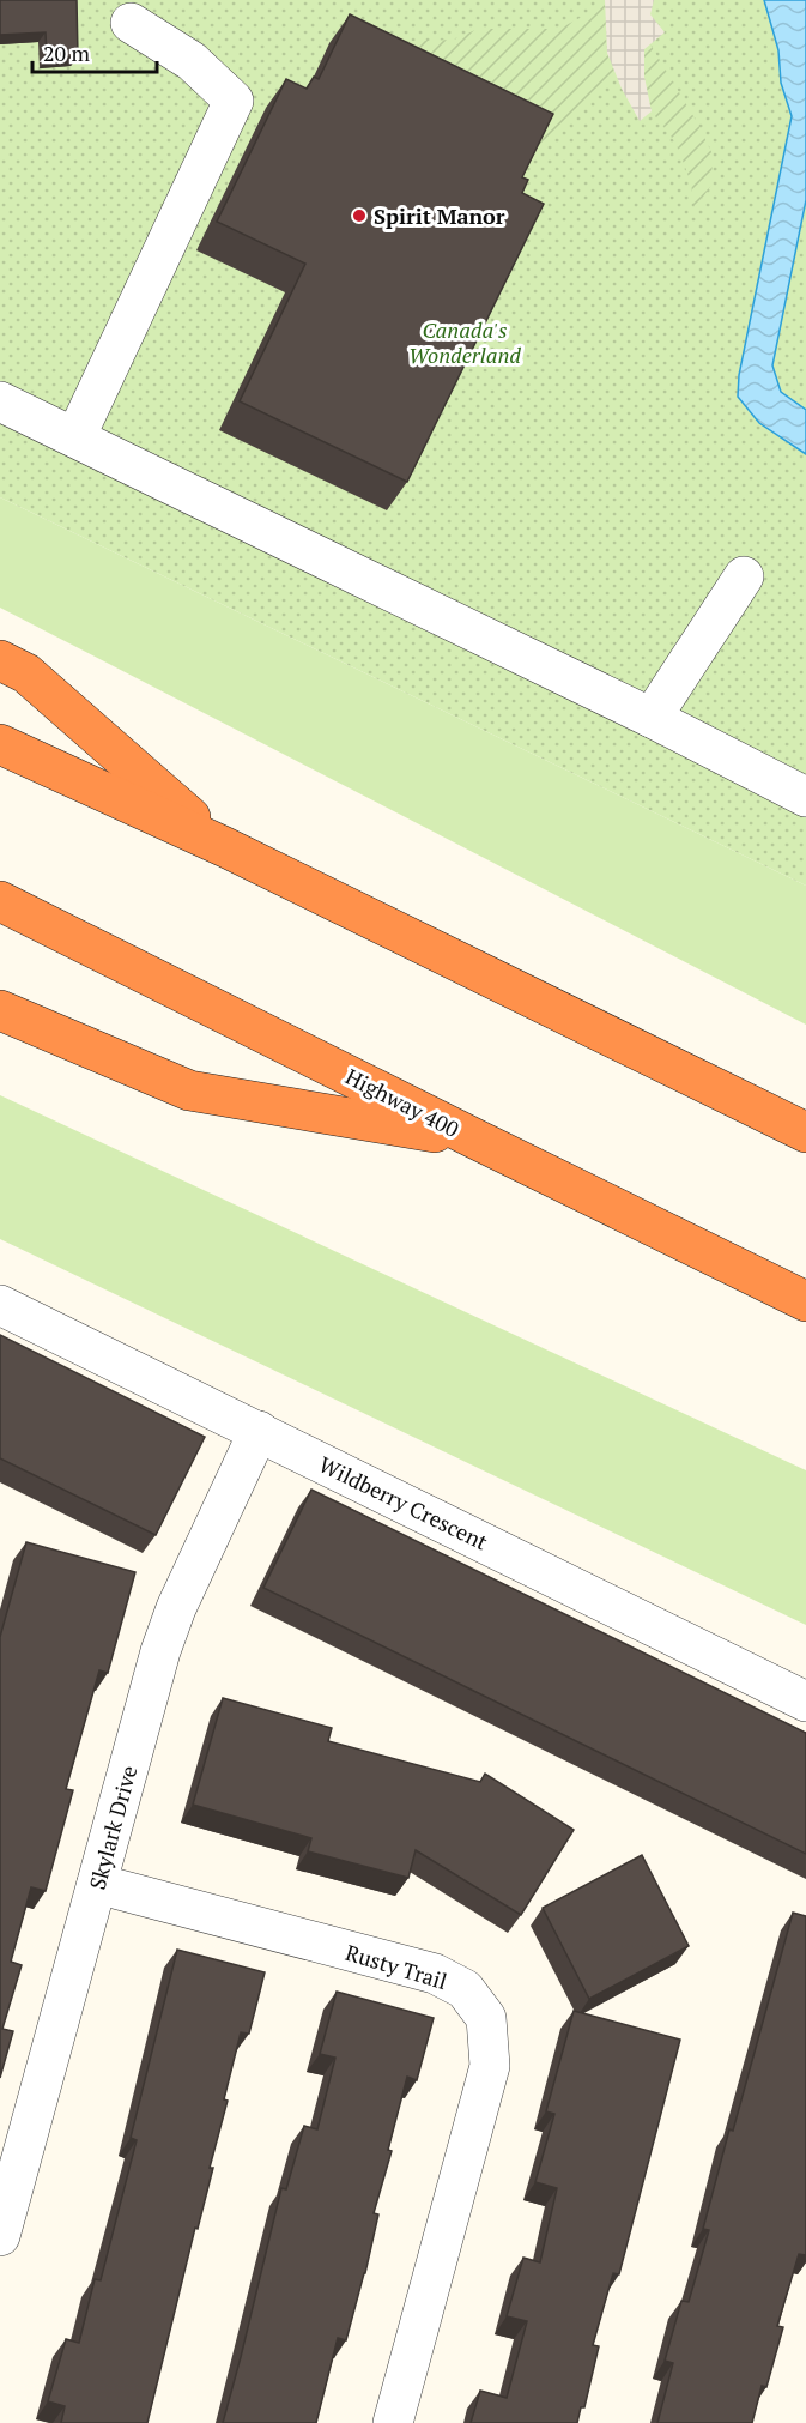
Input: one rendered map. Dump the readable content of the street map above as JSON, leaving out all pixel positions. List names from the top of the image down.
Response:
{
  "streets": {
    "highway": ["Highway 400"],
    "street": ["Wildberry Crescent", "Skylark Drive", "Rusty Trail"]
  },
  "crossings": [
    ["Wildberry Crescent", "Skylark Drive"],
    ["Skylark Drive", "Rusty Trail"]
  ],
  "parks": ["Canada's Wonderland"],
  "places": ["Spirit Manor"],
  "scale_bar": "20 m"
}
